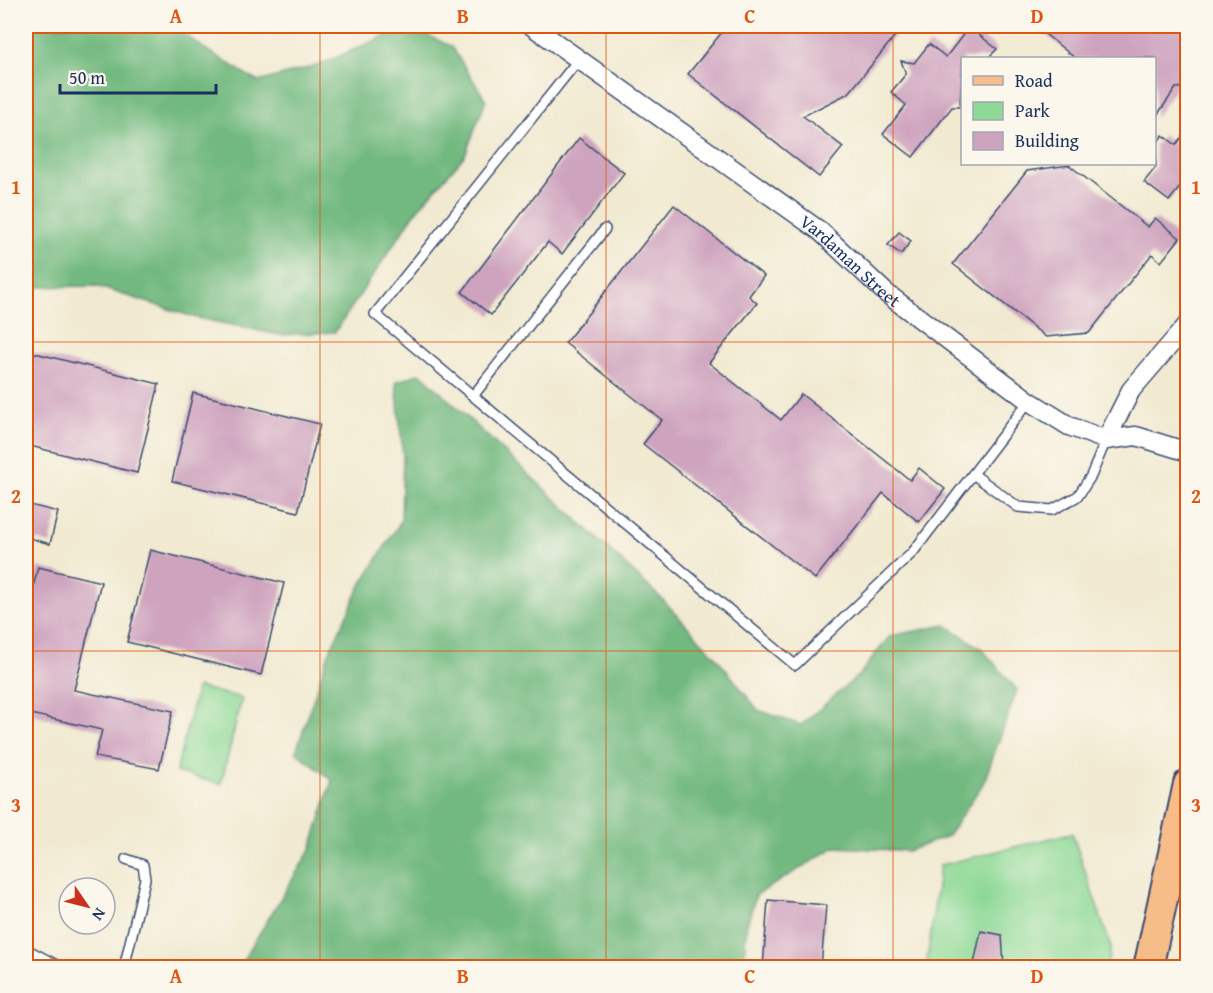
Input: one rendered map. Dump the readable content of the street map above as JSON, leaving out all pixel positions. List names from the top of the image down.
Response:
{
  "streets": {
    "street": ["Vardaman Street"]
  },
  "legend": ["Road", "Park", "Building"],
  "scale_bar": "50 m",
  "north": "bottom right",
  "grid": {
    "columns": [
      "A",
      "B",
      "C",
      "D"
    ],
    "rows": ["1", "2", "3"]
  }
}
